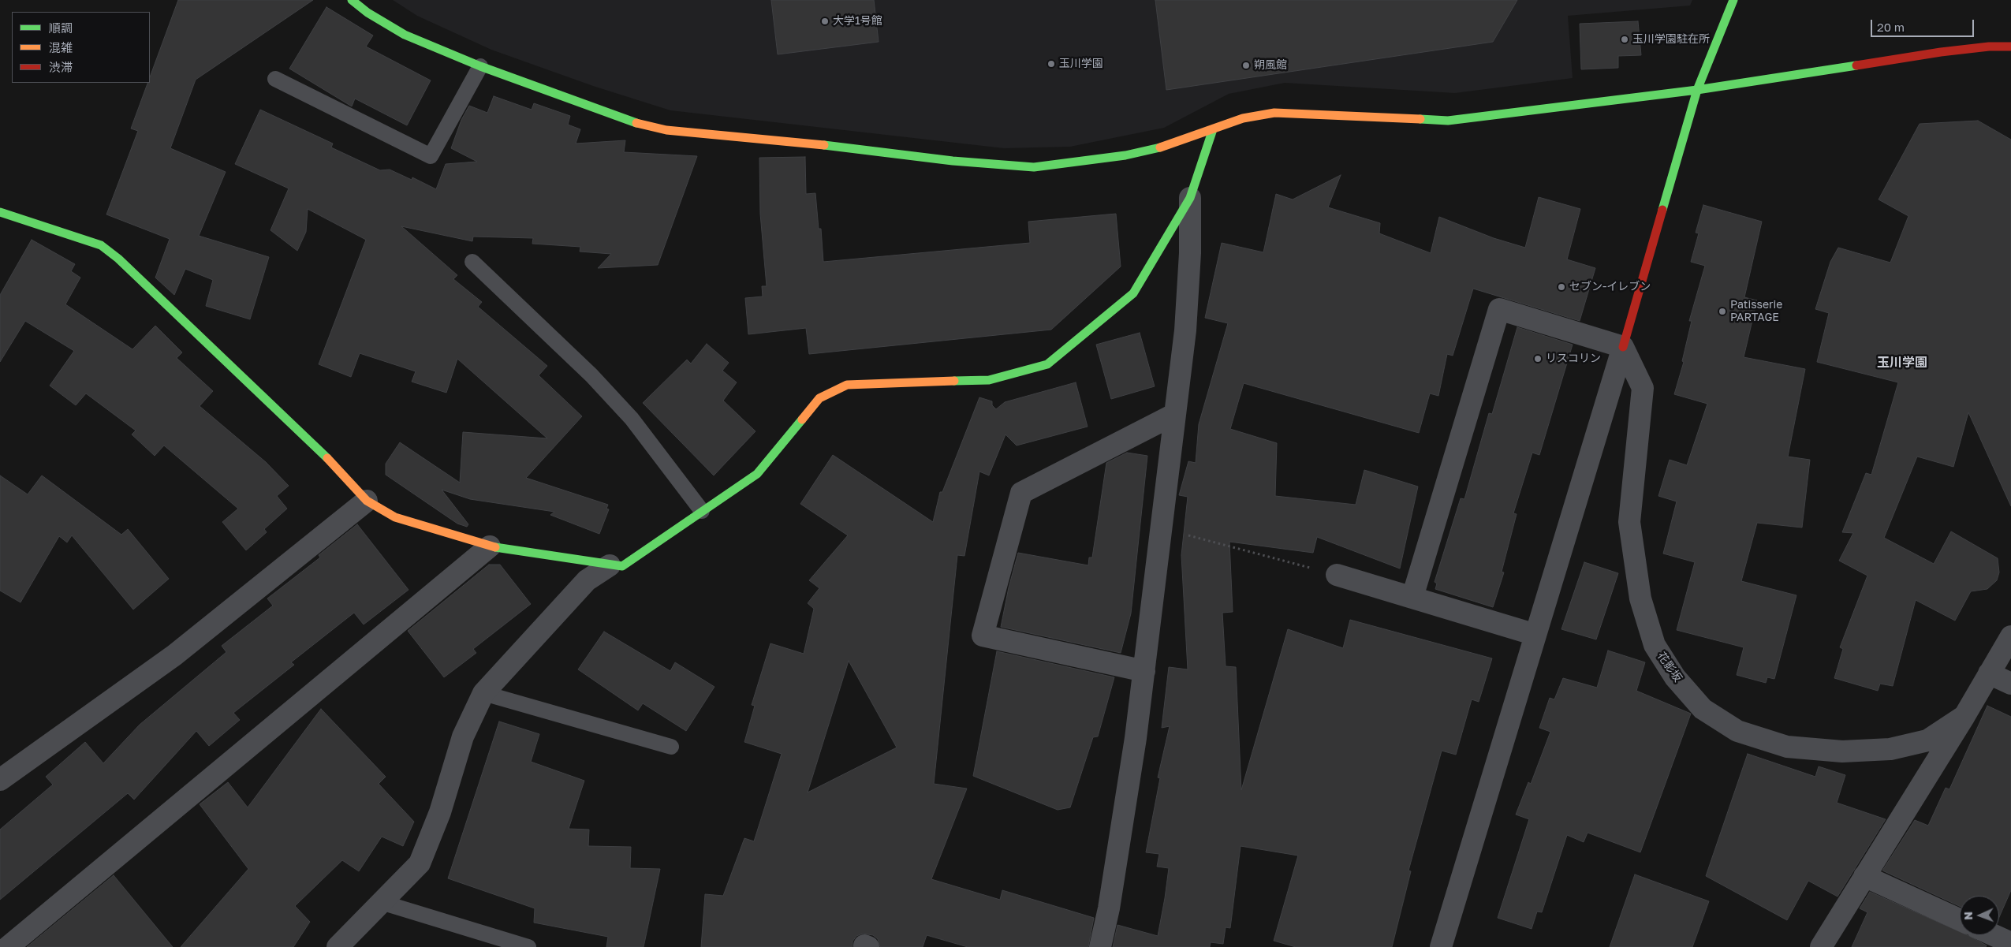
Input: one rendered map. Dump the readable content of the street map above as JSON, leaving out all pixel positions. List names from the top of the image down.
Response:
{
  "streets": {
    "street": ["花影坂"]
  },
  "districts": ["玉川学園"],
  "places": [
    "大学1号館",
    "玉川学園駐在所",
    "玉川学園",
    "朔風館",
    "セブン-イレブン",
    "Patisserie PARTAGE",
    "リスコリン"
  ],
  "legend": ["順調", "混雑", "渋滞"],
  "scale_bar": "20 m",
  "north": "left"
}
